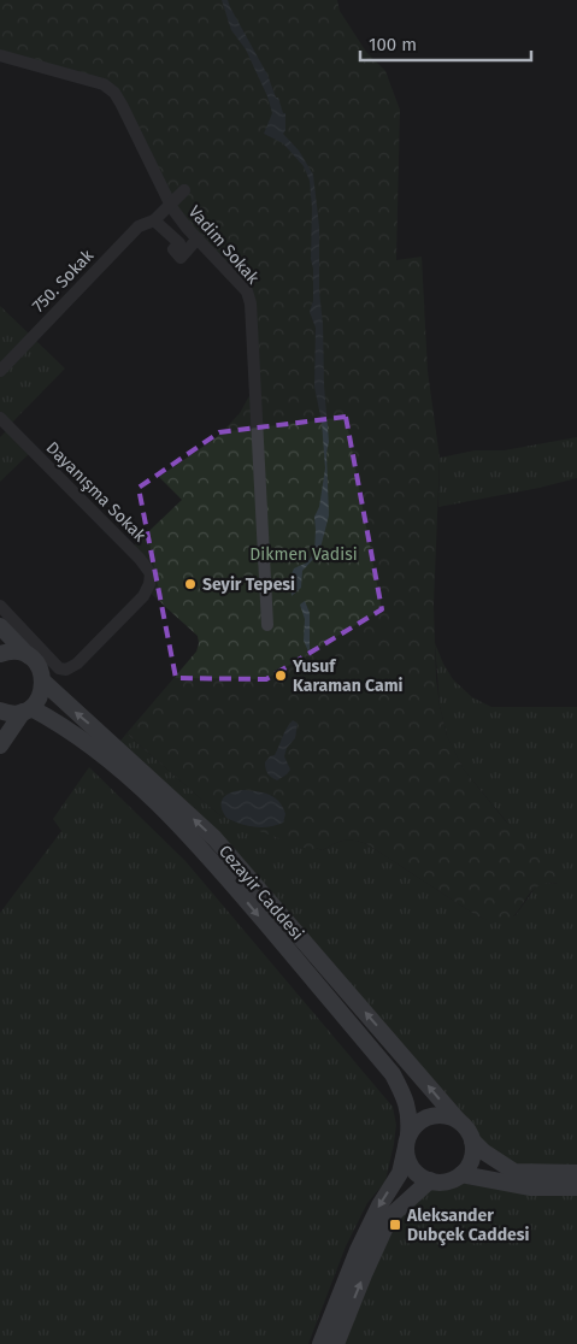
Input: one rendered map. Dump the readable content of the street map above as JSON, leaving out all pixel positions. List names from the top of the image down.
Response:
{
  "streets": {
    "main road": ["Cezayir Caddesi"],
    "street": ["Vadim Sokak", "750. Sokak", "Dayanışma Sokak"]
  },
  "parks": ["Dikmen Vadisi"],
  "places": {
    "other": ["Seyir Tepesi", "Yusuf Karaman Cami"],
    "transit": ["Aleksander Dubçek Caddesi"]
  },
  "scale_bar": "100 m"
}
